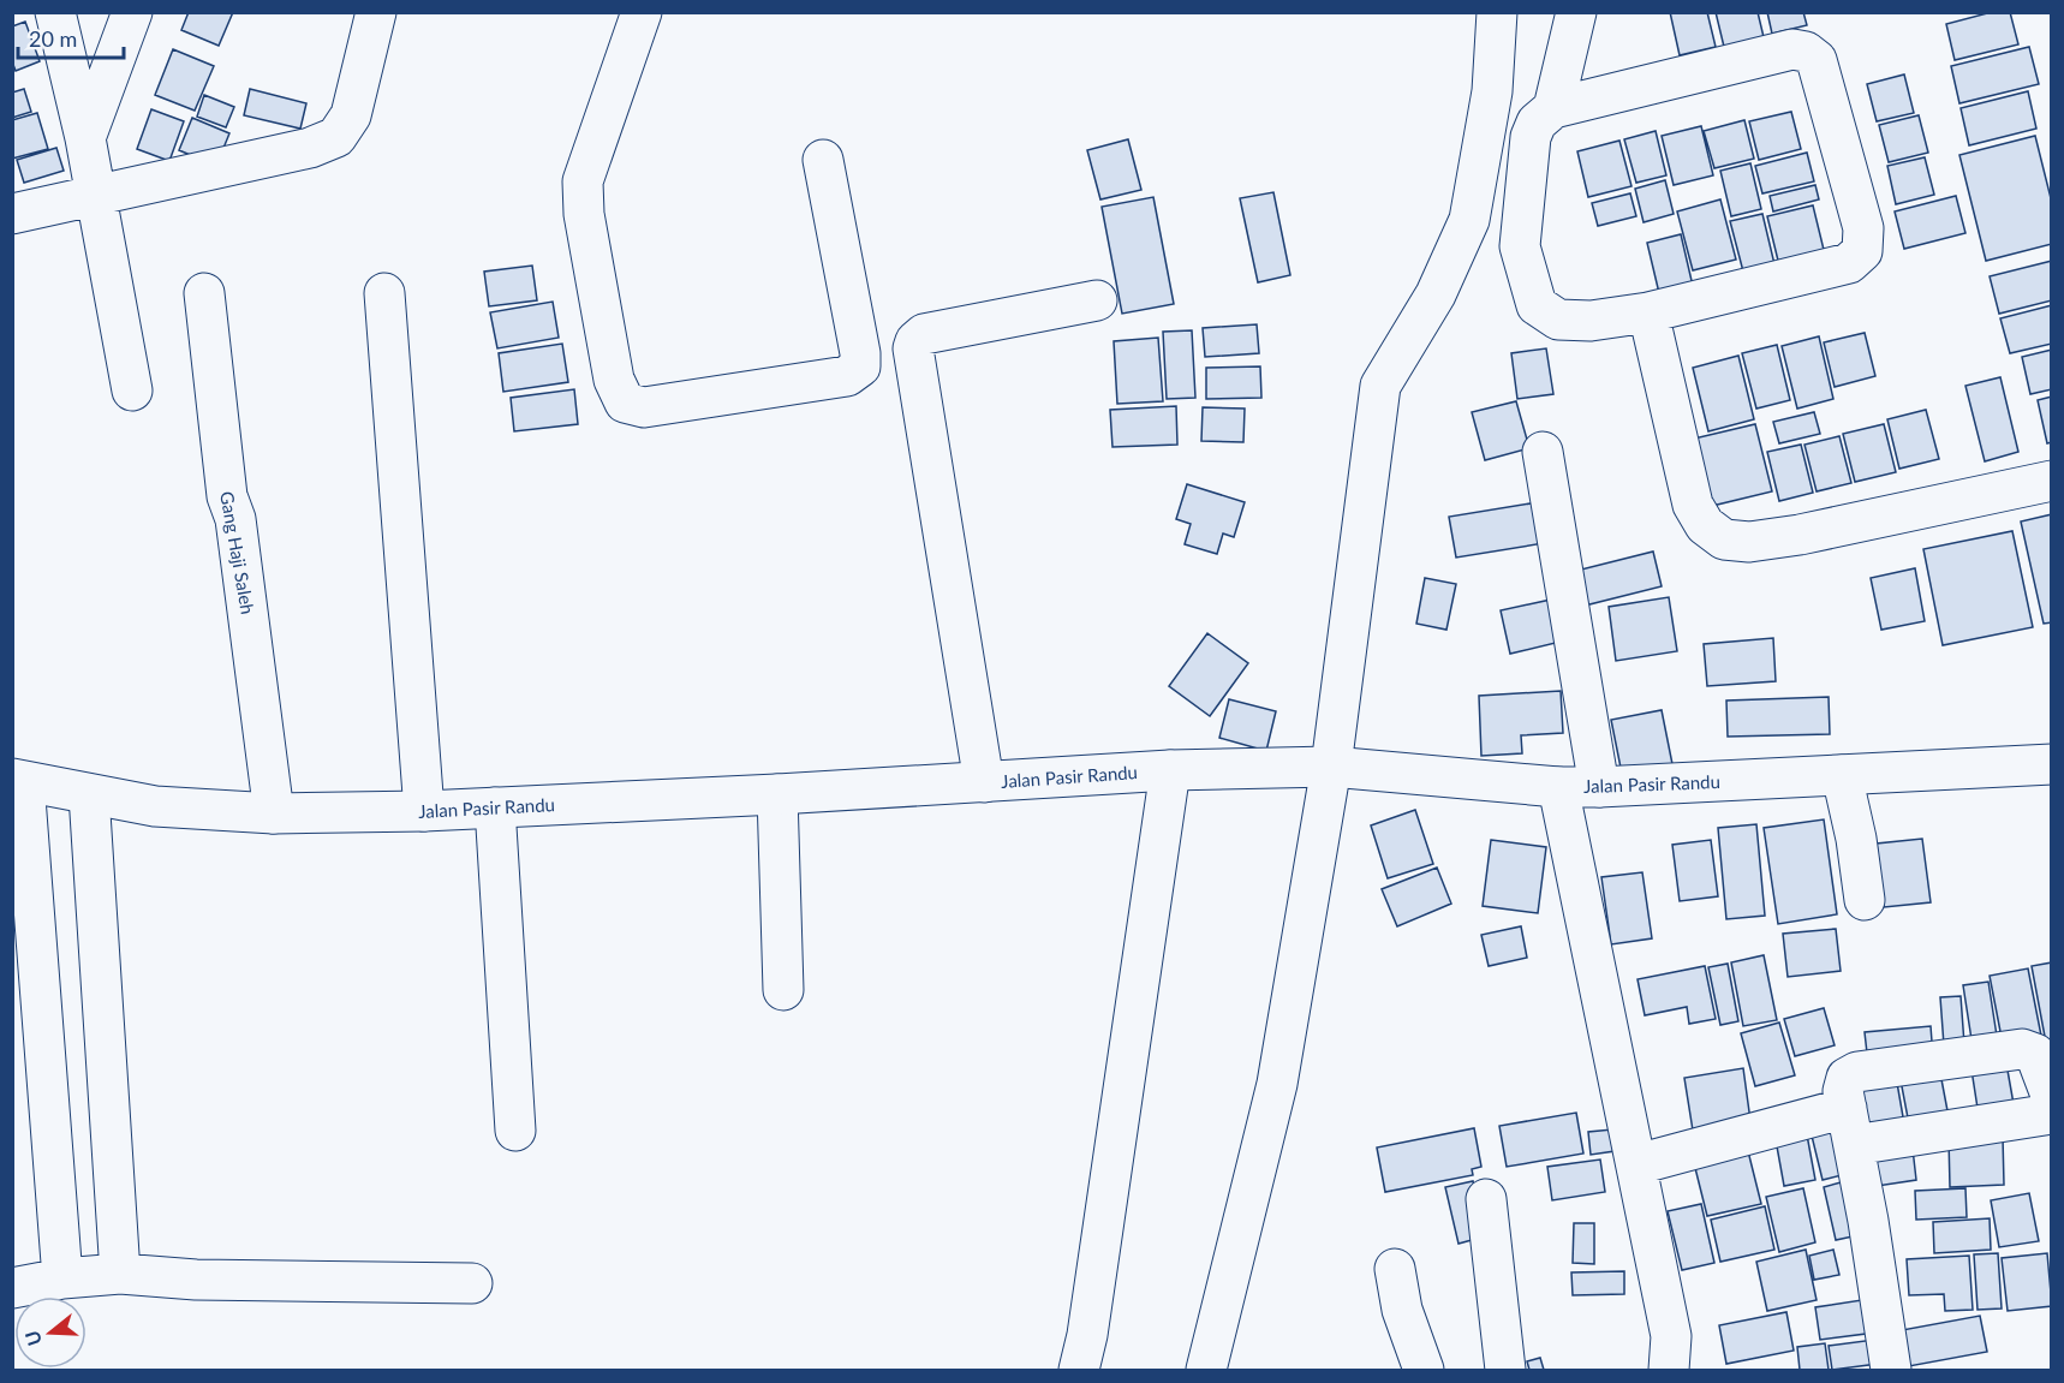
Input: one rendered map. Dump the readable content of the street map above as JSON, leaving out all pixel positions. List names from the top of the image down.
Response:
{
  "streets": {
    "street": ["Gang Haji Saleh", "Jalan Pasir Randu"]
  },
  "crossings": [
    ["Gang Haji Saleh", "Jalan Pasir Randu"]
  ],
  "scale_bar": "20 m",
  "north": "left"
}
